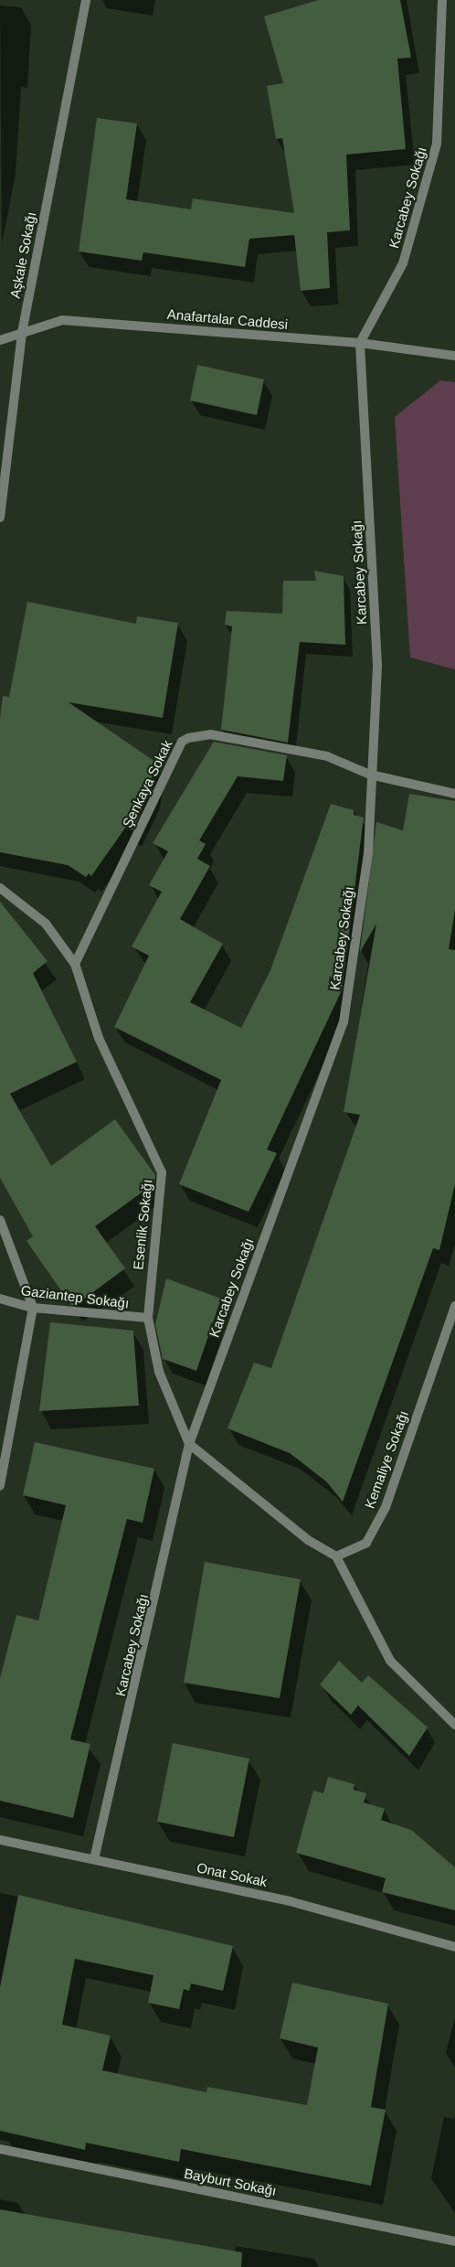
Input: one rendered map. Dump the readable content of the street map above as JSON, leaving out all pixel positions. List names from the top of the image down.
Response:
{
  "streets": {
    "street": [
      "Karcabey Sokağı",
      "Aşkale Sokağı",
      "Anafartalar Caddesi",
      "Şenkaya Sokak",
      "Esenlik Sokağı",
      "Gaziantep Sokağı",
      "Kemaliye Sokağı",
      "Onat Sokak",
      "Bayburt Sokağı"
    ]
  },
  "crossings": [
    ["Karcabey Sokağı", "Anafartalar Caddesi"],
    ["Karcabey Sokağı", "Şenkaya Sokak"],
    ["Karcabey Sokağı", "Esenlik Sokağı"],
    ["Karcabey Sokağı", "Onat Sokak"],
    ["Aşkale Sokağı", "Anafartalar Caddesi"],
    ["Şenkaya Sokak", "Esenlik Sokağı"],
    ["Esenlik Sokağı", "Gaziantep Sokağı"]
  ]
}
